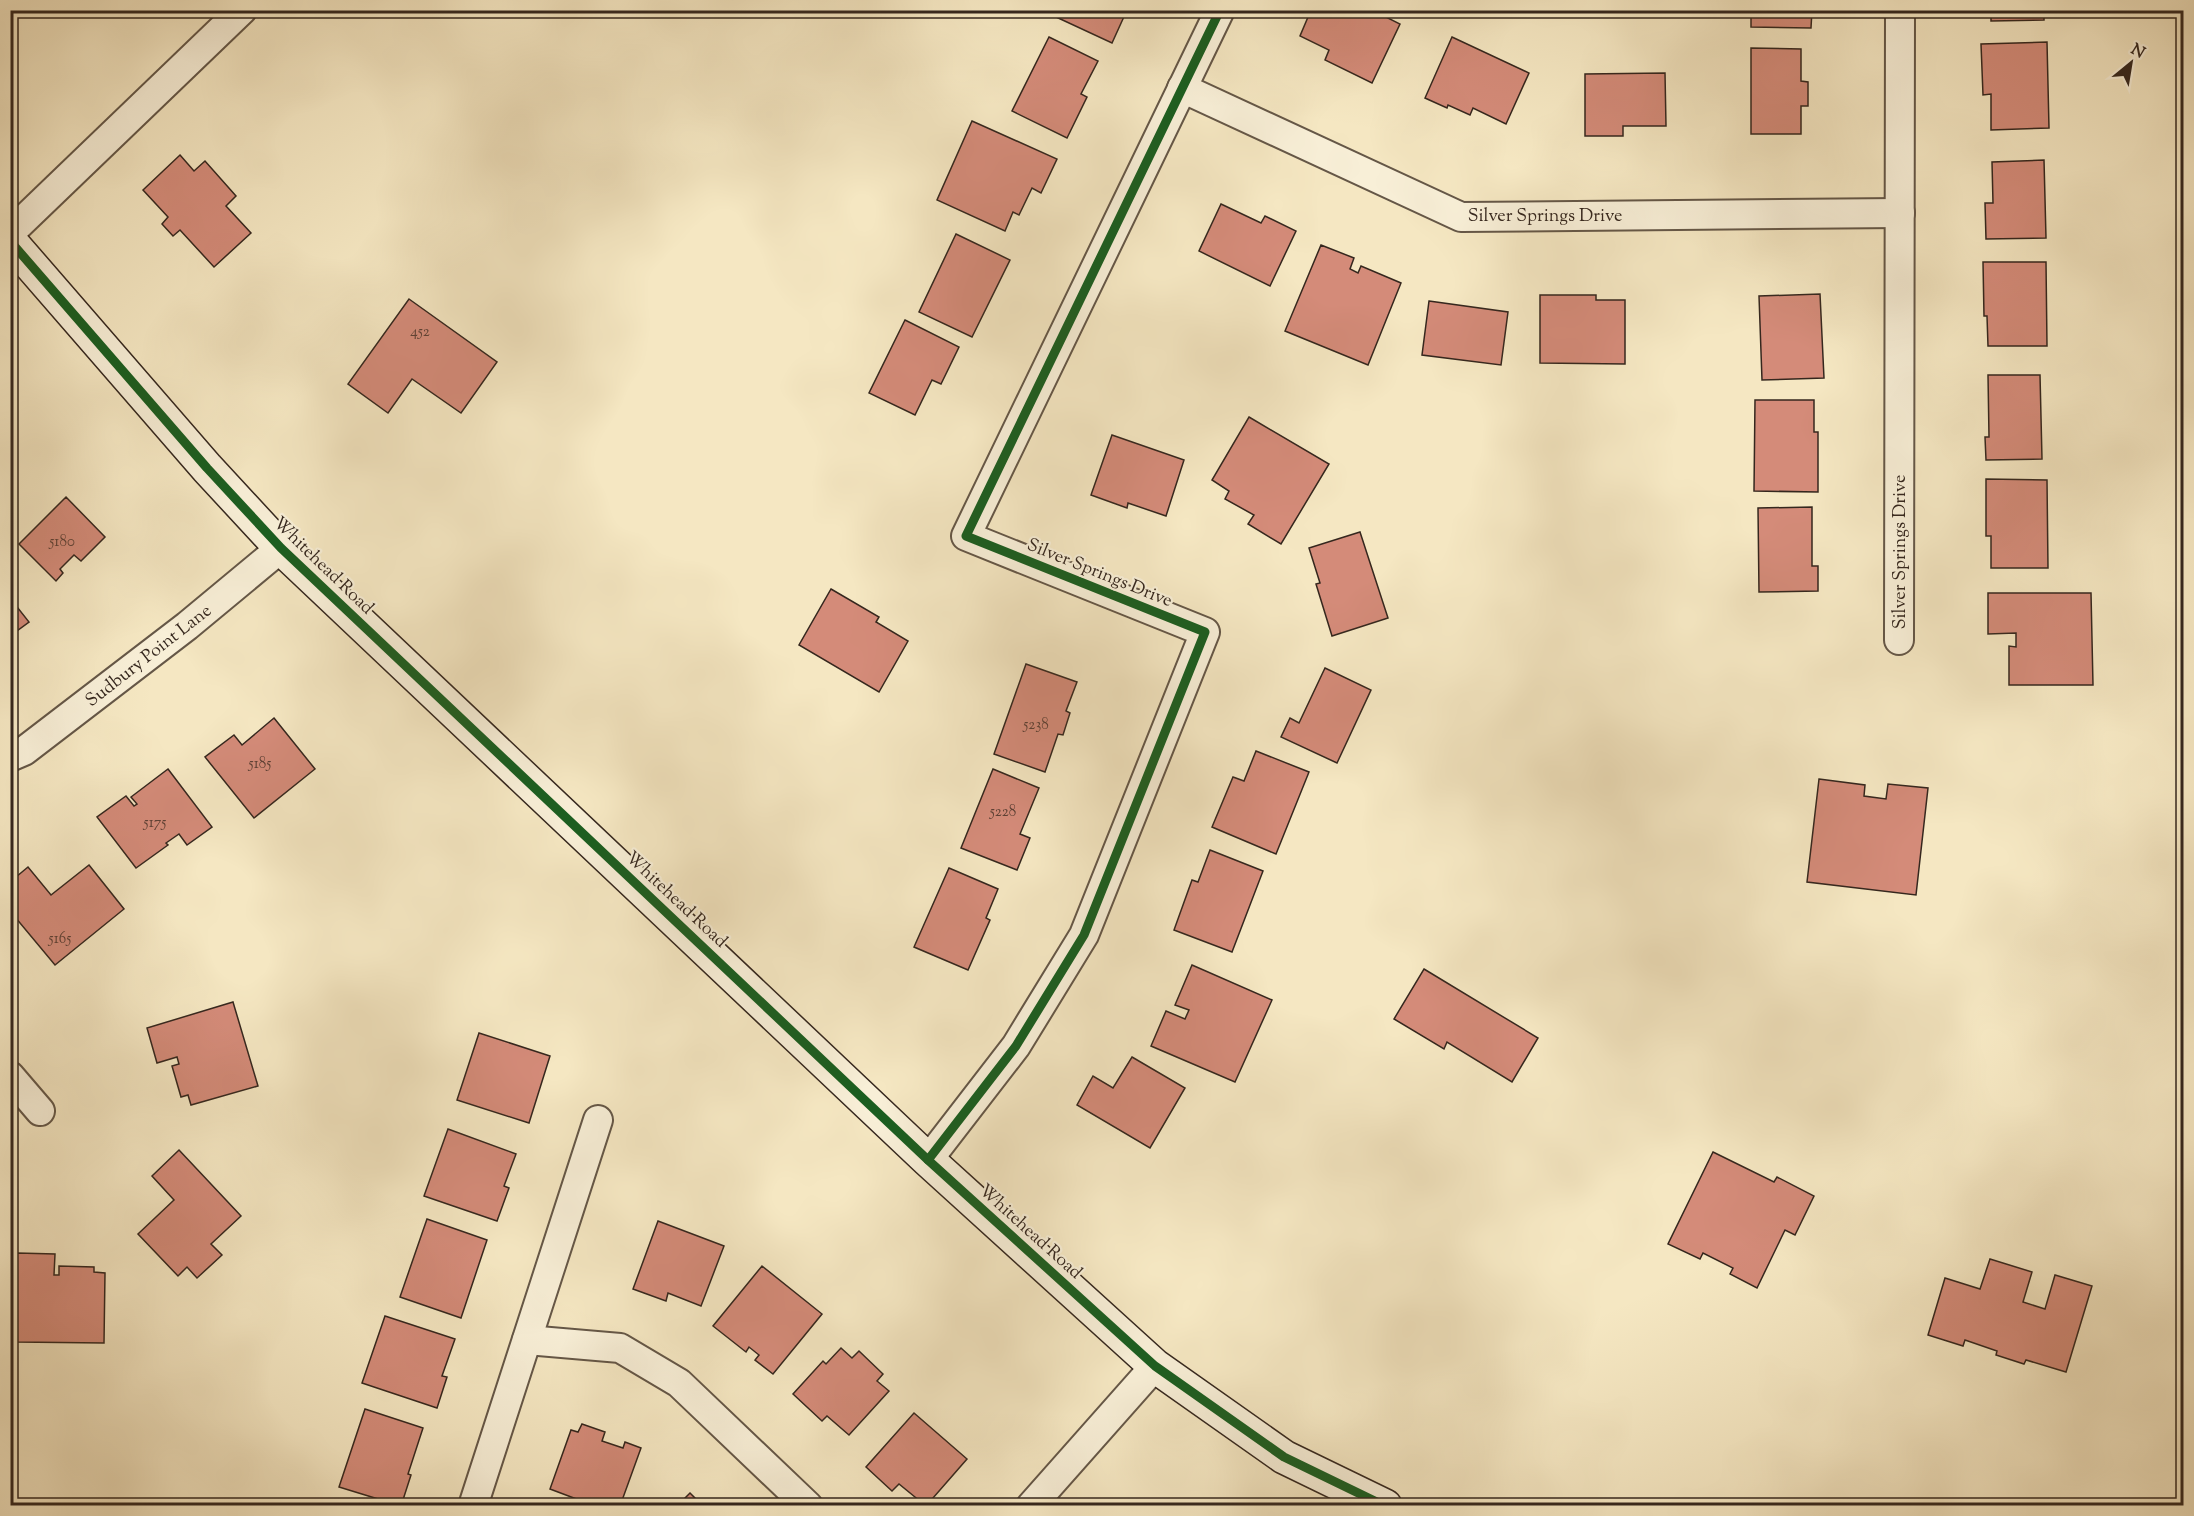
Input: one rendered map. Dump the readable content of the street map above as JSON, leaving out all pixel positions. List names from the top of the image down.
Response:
{
  "streets": {
    "street": ["Silver Springs Drive", "Whitehead Road", "Sudbury Point Lane"]
  },
  "crossings": [
    ["Silver Springs Drive", "Whitehead Road"],
    ["Whitehead Road", "Sudbury Point Lane"]
  ],
  "house_numbers": [
    "452",
    "5180",
    "5238",
    "5185",
    "5228",
    "5175",
    "5165"
  ],
  "north": "top right"
}
